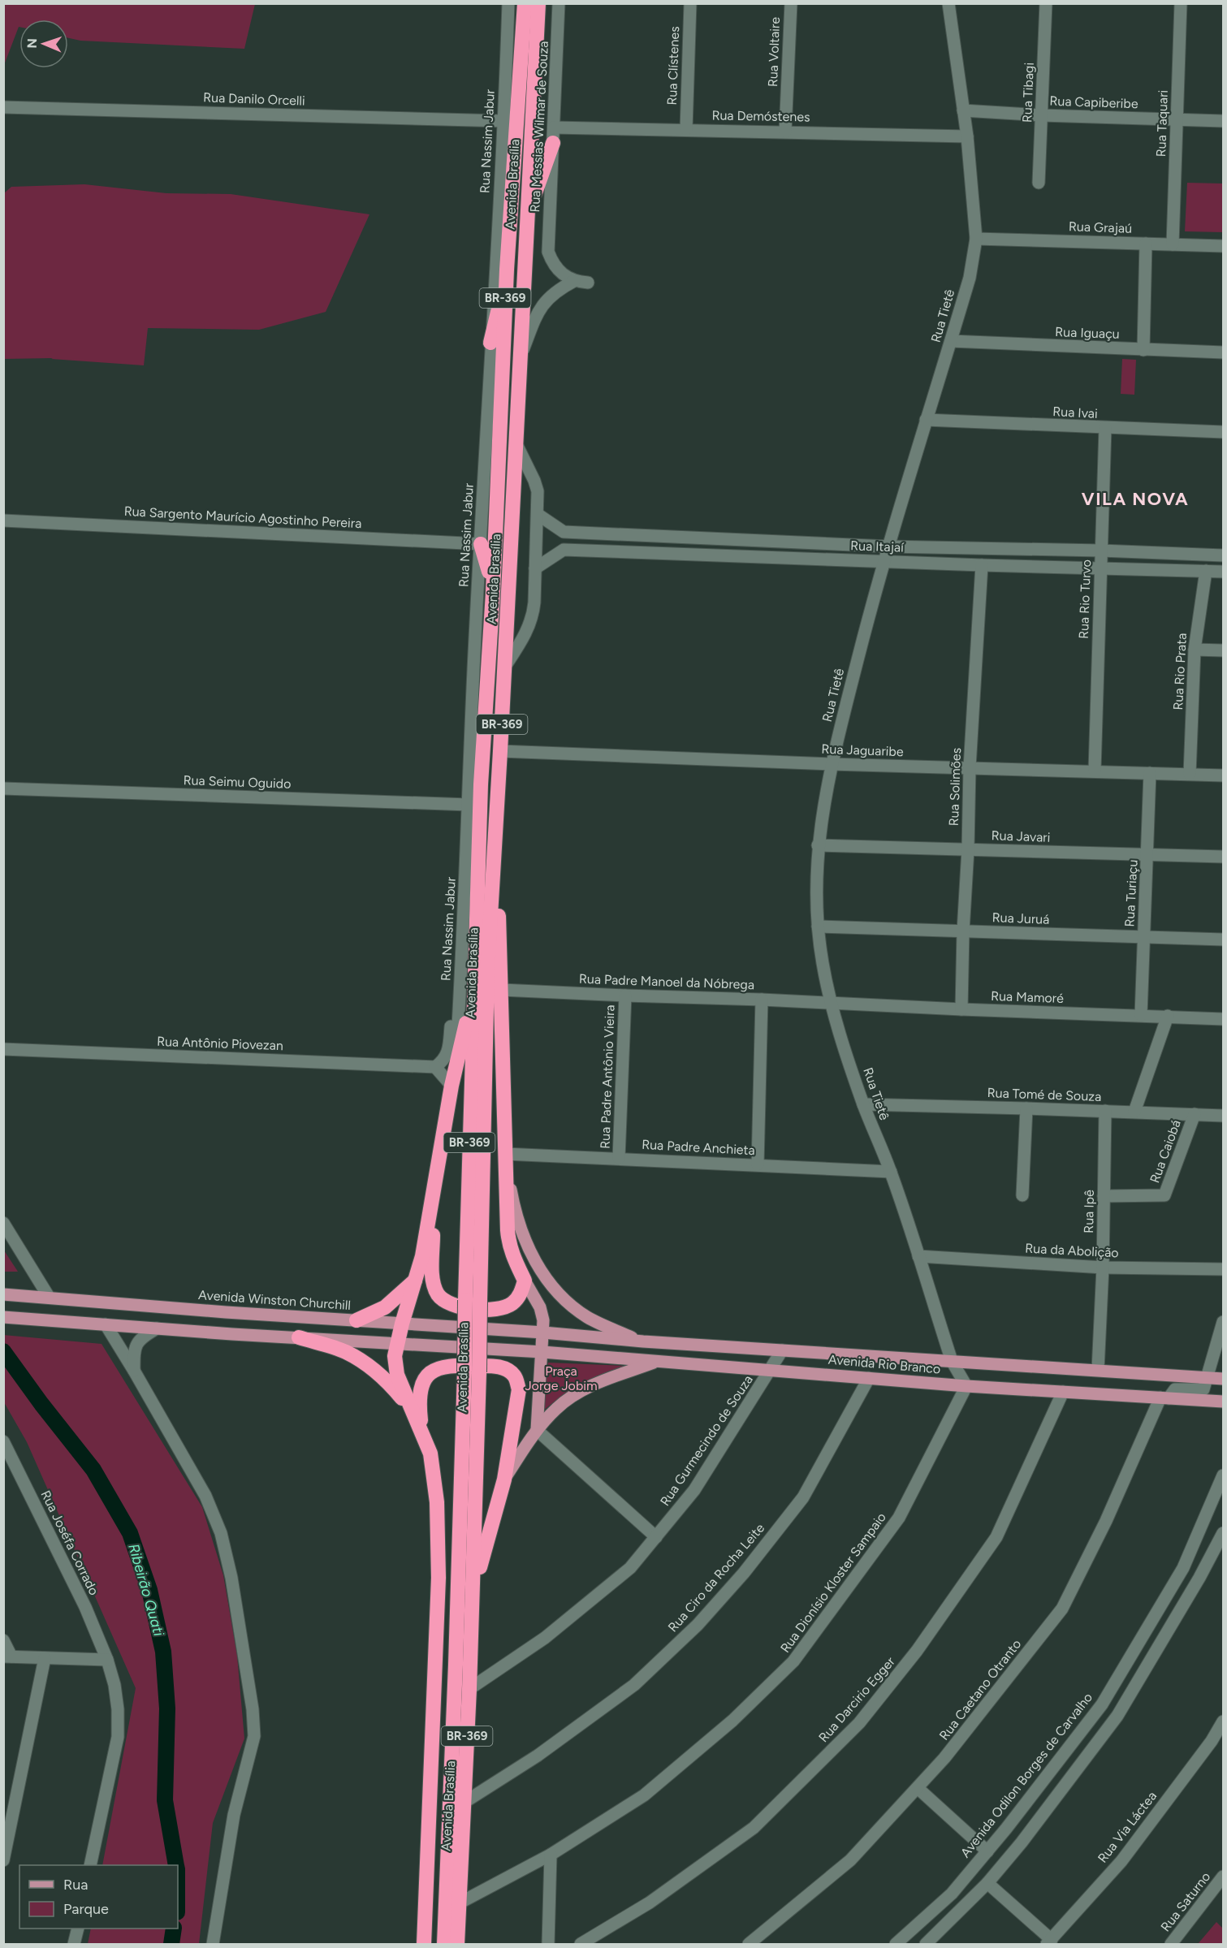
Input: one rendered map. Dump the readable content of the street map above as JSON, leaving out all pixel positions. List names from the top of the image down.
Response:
{
  "streets": {
    "highway": ["Avenida Brasília", "BR-369"],
    "main road": ["Avenida Winston Churchill", "Avenida Rio Branco"],
    "street": [
      "Rua Voltaire",
      "Rua Clístenes",
      "Rua Tibagi",
      "Rua Danilo Orcelli",
      "Rua Capiberibe",
      "Rua Demóstenes",
      "Rua Taquari",
      "Rua Messias Wilmar de Souza",
      "Rua Nassim Jabur",
      "Rua Grajaú",
      "Rua Tietê",
      "Rua Iguaçu",
      "Rua Ivai",
      "Rua Sargento Maurício Agostinho Pereira",
      "Rua Itajaí",
      "Rua Rio Turvo",
      "Rua Rio Prata",
      "Rua Jaguaribe",
      "Rua Seimu Oguido",
      "Rua Solimões",
      "Rua Javari",
      "Rua Turiaçu",
      "Rua Juruá",
      "Rua Padre Manoel da Nóbrega",
      "Rua Mamoré",
      "Rua Antônio Piovezan",
      "Rua Padre Antônio Vieira",
      "Rua Tomé de Souza",
      "Rua Padre Anchieta",
      "Rua Caiobá",
      "Rua Ipê",
      "Rua da Abolição",
      "Rua Gurmecindo de Souza",
      "Rua Joséfa Corrado",
      "Rua Ciro da Rocha Leite",
      "Rua Dionísio Kloster Sampaio",
      "Rua Caetano Otranto",
      "Rua Darcirio Egger",
      "Avenida Odilon Borges de Carvalho",
      "Rua Via Láctea",
      "Rua Saturno"
    ]
  },
  "crossings": [
    ["Rua Voltaire", "Rua Demóstenes"],
    ["Rua Clístenes", "Rua Demóstenes"],
    ["Rua Tibagi", "Rua Capiberibe"],
    ["Rua Danilo Orcelli", "Rua Nassim Jabur"],
    ["Rua Capiberibe", "Rua Taquari"],
    ["Rua Capiberibe", "Rua Tietê"],
    ["Rua Demóstenes", "Rua Messias Wilmar de Souza"],
    ["Rua Demóstenes", "Rua Tietê"],
    ["Rua Taquari", "Rua Grajaú"],
    ["Rua Nassim Jabur", "Rua Sargento Maurício Agostinho Pereira"],
    ["Rua Nassim Jabur", "Rua Seimu Oguido"],
    ["Avenida Brasília", "Rua Jaguaribe"],
    ["Avenida Brasília", "Rua Gurmecindo de Souza"],
    ["Avenida Brasília", "Rua Ciro da Rocha Leite"],
    ["Avenida Brasília", "Rua Dionísio Kloster Sampaio"],
    ["Rua Grajaú", "Rua Tietê"],
    ["Rua Tietê", "Rua Iguaçu"],
    ["Rua Tietê", "Rua Ivai"],
    ["Rua Tietê", "Rua Itajaí"],
    ["Rua Tietê", "Rua Jaguaribe"],
    ["Rua Tietê", "Rua Javari"],
    ["Rua Tietê", "Rua Juruá"],
    ["Rua Tietê", "Rua Padre Manoel da Nóbrega"],
    ["Rua Tietê", "Rua Mamoré"],
    ["Rua Tietê", "Rua Tomé de Souza"],
    ["Rua Tietê", "Rua Padre Anchieta"],
    ["Rua Tietê", "Rua da Abolição"],
    ["Rua Tietê", "Avenida Rio Branco"],
    ["Rua Tietê", "Rua Dionísio Kloster Sampaio"],
    ["Rua Ivai", "Rua Rio Turvo"],
    ["Rua Itajaí", "Rua Rio Turvo"],
    ["Rua Itajaí", "Rua Rio Prata"],
    ["Rua Itajaí", "Rua Solimões"],
    ["Rua Rio Turvo", "Rua Jaguaribe"],
    ["Rua Rio Prata", "Rua Jaguaribe"],
    ["Rua Jaguaribe", "Rua Solimões"],
    ["Rua Jaguaribe", "Rua Turiaçu"],
    ["Rua Solimões", "Rua Javari"],
    ["Rua Solimões", "Rua Juruá"],
    ["Rua Solimões", "Rua Mamoré"],
    ["Rua Javari", "Rua Turiaçu"],
    ["Rua Turiaçu", "Rua Juruá"],
    ["Rua Turiaçu", "Rua Mamoré"],
    ["Rua Padre Manoel da Nóbrega", "Rua Mamoré"],
    ["Rua Padre Manoel da Nóbrega", "Rua Padre Antônio Vieira"],
    ["Rua Padre Antônio Vieira", "Rua Padre Anchieta"],
    ["Rua Tomé de Souza", "Rua Caiobá"],
    ["Rua Tomé de Souza", "Rua Ipê"],
    ["Rua Caiobá", "Rua Ipê"],
    ["Rua Ipê", "Rua da Abolição"],
    ["Rua Ipê", "Avenida Rio Branco"],
    ["Avenida Winston Churchill", "Avenida Rio Branco"],
    ["Avenida Rio Branco", "Rua Gurmecindo de Souza"],
    ["Avenida Rio Branco", "Rua Ciro da Rocha Leite"],
    ["Avenida Rio Branco", "Rua Dionísio Kloster Sampaio"],
    ["Avenida Rio Branco", "Rua Caetano Otranto"],
    ["Avenida Rio Branco", "Rua Darcirio Egger"]
  ],
  "districts": ["VILA NOVA"],
  "water": ["Ribeirão Quati"],
  "parks": ["Praça Jorge Jobim"],
  "legend": ["Rua", "Parque"],
  "north": "left"
}
